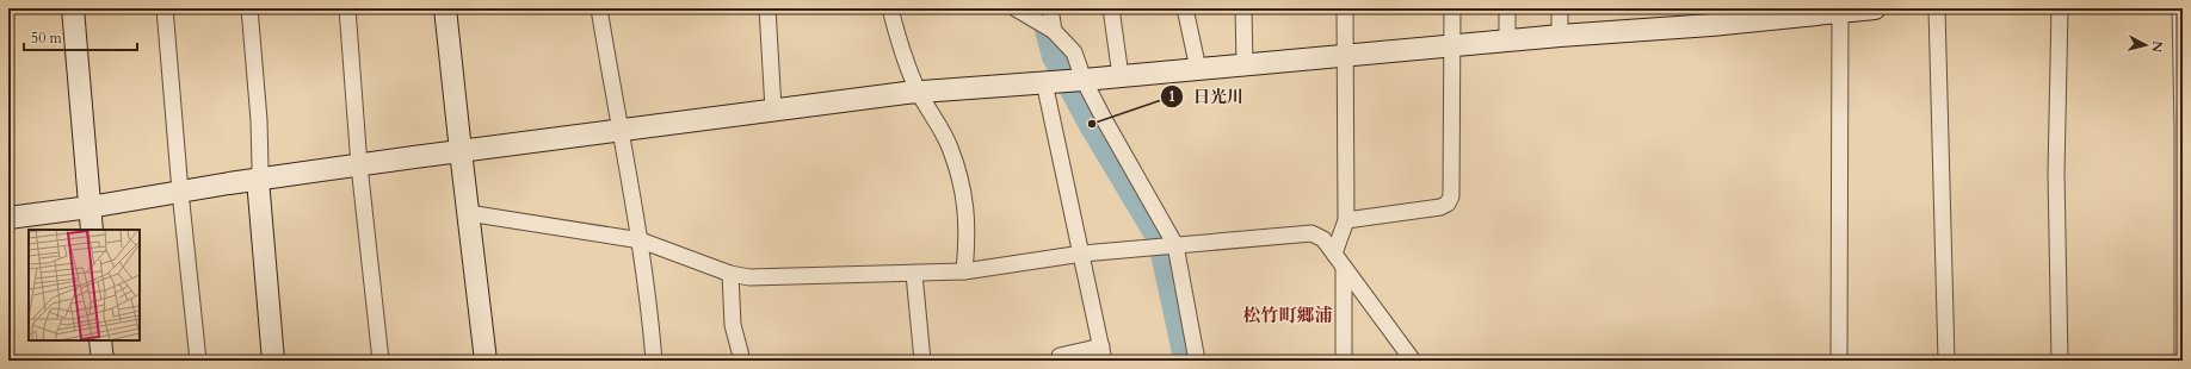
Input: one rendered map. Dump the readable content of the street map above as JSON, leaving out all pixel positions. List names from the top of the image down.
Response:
{
  "districts": ["松竹町郷浦"],
  "places": ["日光川"],
  "scale_bar": "50 m",
  "north": "right"
}
